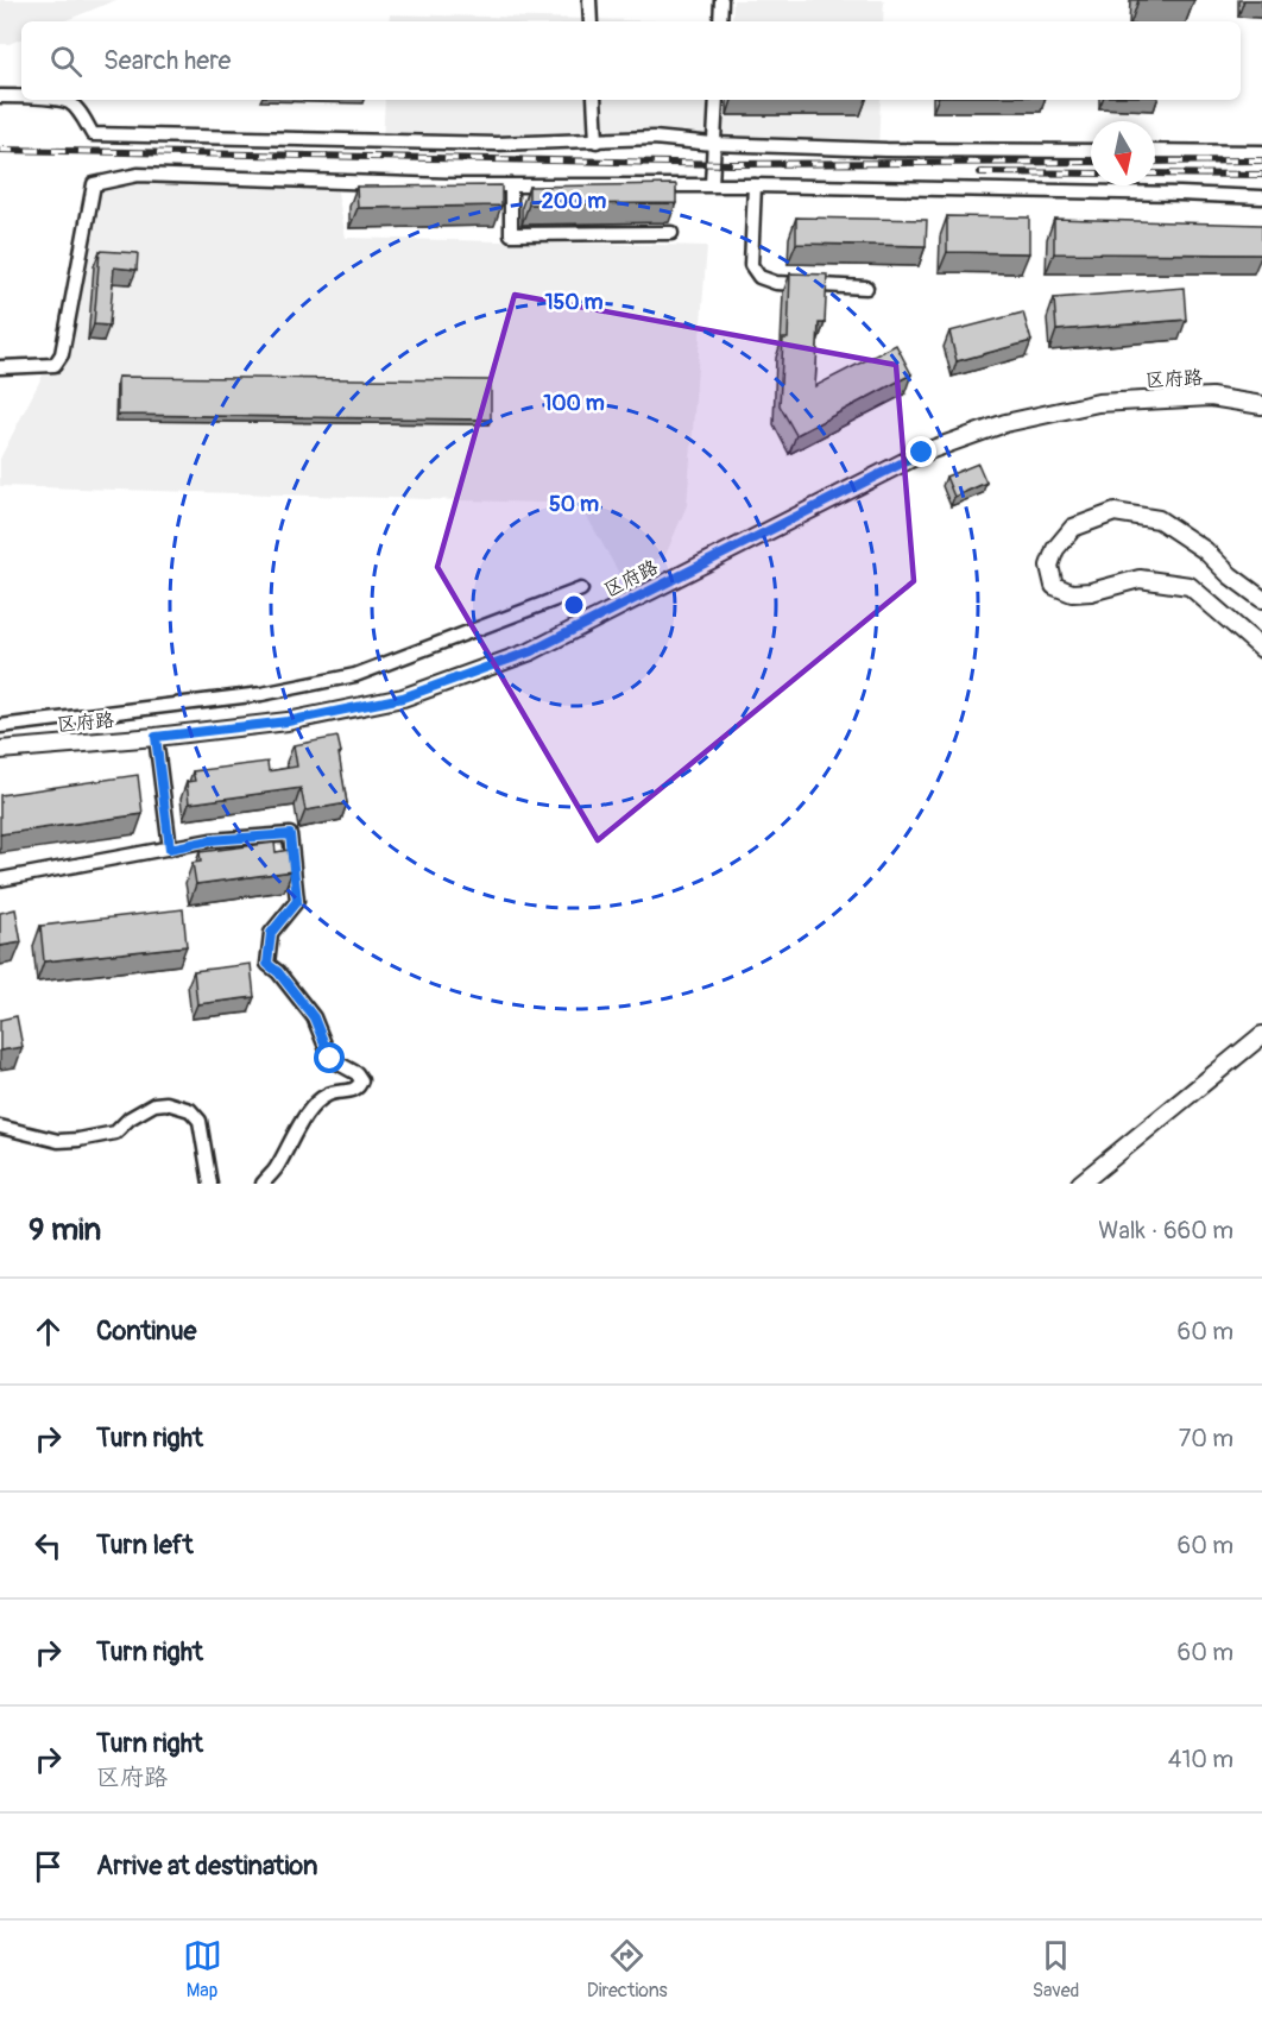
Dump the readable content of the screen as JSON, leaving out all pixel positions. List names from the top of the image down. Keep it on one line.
{"streets":{"main road":["区府路"]},"north":"bottom","page":{"search":"Search here","heading":["9 min","Walk · 660 m"],"list":[["Continue","60 m"],["Turn right","70 m"],["Turn left","60 m"],["Turn right","60 m"],["Turn right","区府路","410 m"],"Arrive at destination"],"nav":["Map","Directions","Saved"]},"rings":["200 m","150 m","100 m","50 m"]}
